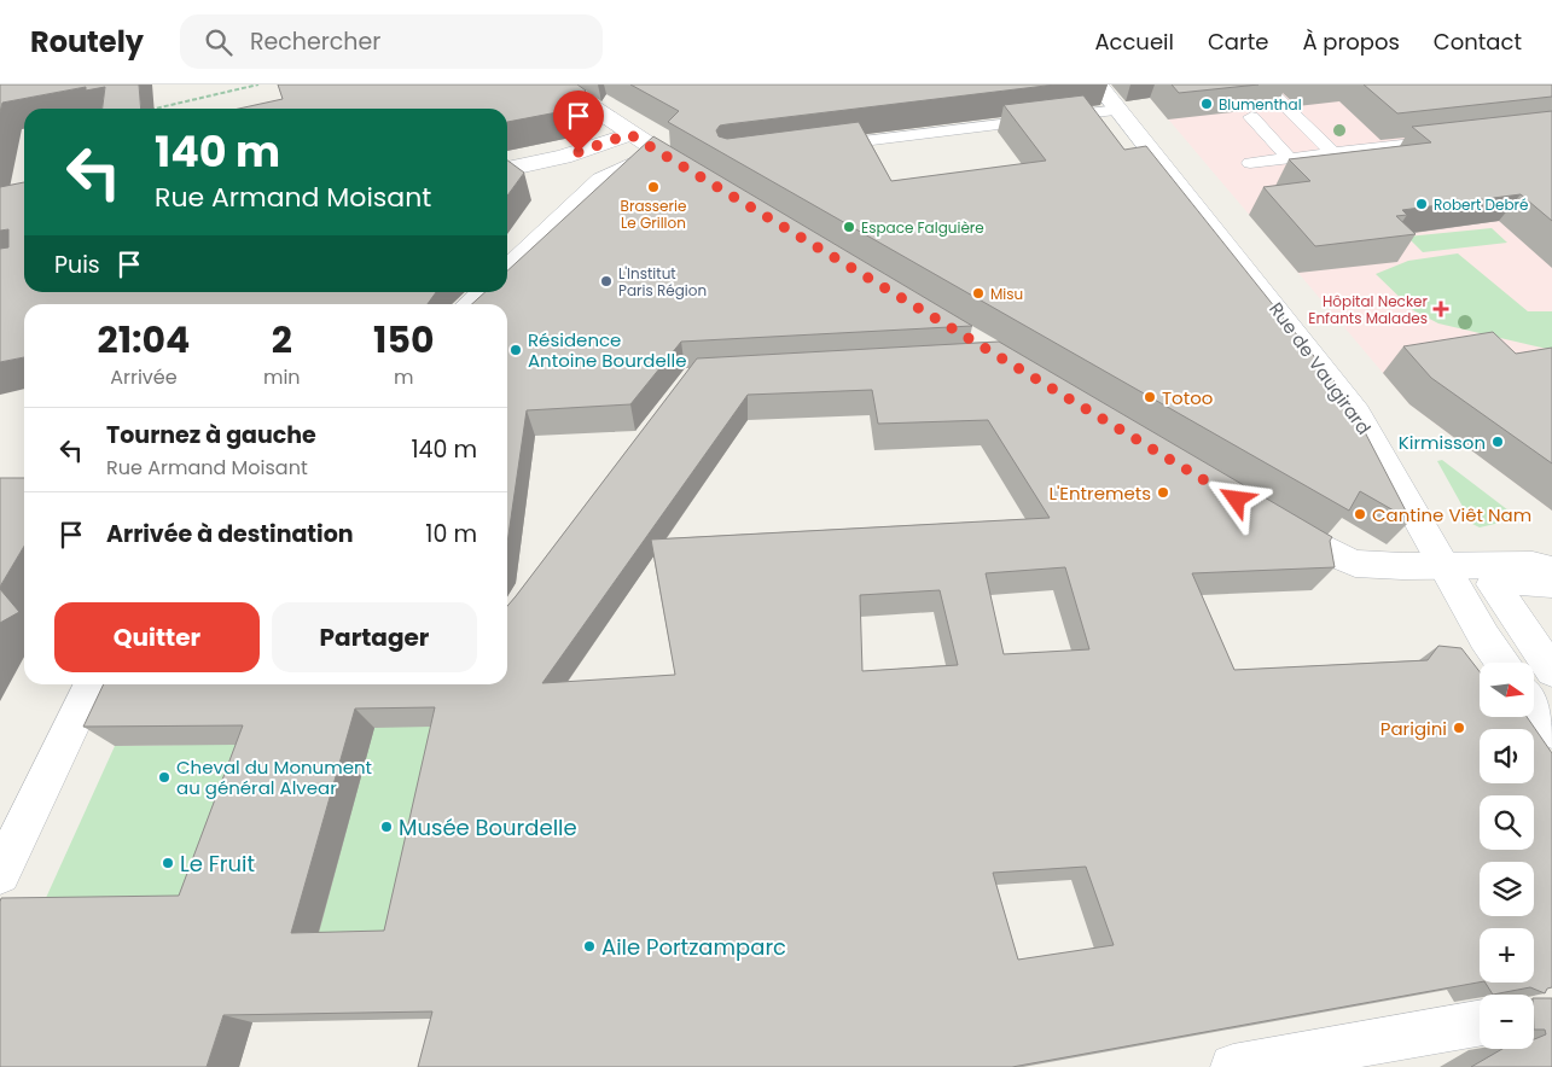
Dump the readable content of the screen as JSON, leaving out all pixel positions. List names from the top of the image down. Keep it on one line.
{"streets":{"street":["Rue de Vaugirard"]},"places":{"other":["Blumenthal","Brasserie Le Grillon","Robert Debré","Espace Falguière","L'Institut Paris Région","Misu","Résidence Antoine Bourdelle","Totoo","Kirmisson","L'Entremets","Cantine Viêt Nam","Parigini","Cheval du Monument au général Alvear","Musée Bourdelle","Le Fruit","Aile Portzamparc"],"health":["Hôpital Necker Enfants Malades"]},"north":"right","page":{"header":"Routely","search":"Rechercher","nav":["Accueil","Carte","À propos","Contact"],"turn":["140 m","Rue Armand Moisant"],"then":"Puis","eta":["21:04","Arrivée","2","min","150","m"],"list":[{"name":"Tournez à gauche","note":"Rue Armand Moisant","value":"140 m"},{"name":"Arrivée à destination","value":"10 m"}],"buttons":["Quitter","Partager"],"map_buttons":["+","−"]}}
